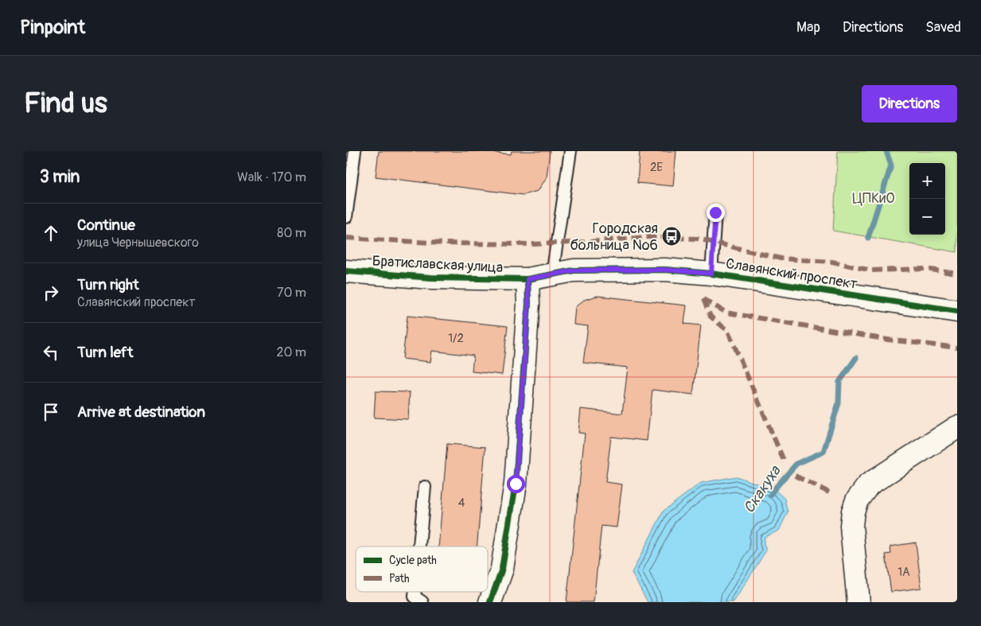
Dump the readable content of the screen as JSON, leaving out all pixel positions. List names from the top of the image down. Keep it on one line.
{"streets":{"street":["Братиславская улица","Славянский проспект"]},"crossings":[["Братиславская улица","Славянский проспект"]],"water":["Скакуха"],"parks":["ЦПКиО"],"places":{"bus stop":["Городская больница №6"]},"house_numbers":["2Е","1/2","4","1А"],"legend":["Cycle path","Path"],"page":{"header":"Pinpoint","nav":["Map","Directions","Saved"],"buttons":"Directions","title":"Find us","heading":["3 min","Walk · 170 m"],"map_buttons":["+","−"],"list":[["Continue","улица Чернышевского","80 m"],["Turn right","Славянский проспект","70 m"],["Turn left","20 m"],"Arrive at destination"]}}
